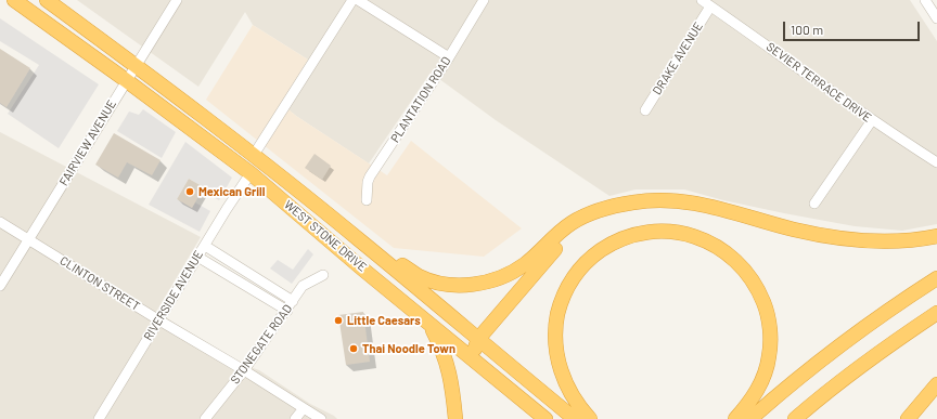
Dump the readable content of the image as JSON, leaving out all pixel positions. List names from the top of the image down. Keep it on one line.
{"streets":{"highway":["WEST STONE DRIVE"],"street":["DRAKE AVENUE","SEVIER TERRACE DRIVE","PLANTATION ROAD","FAIRVIEW AVENUE","CLINTON STREET","RIVERSIDE AVENUE","STONEGATE ROAD"]},"crossings":[["DRAKE AVENUE","SEVIER TERRACE DRIVE"],["FAIRVIEW AVENUE","WEST STONE DRIVE"],["FAIRVIEW AVENUE","CLINTON STREET"],["WEST STONE DRIVE","RIVERSIDE AVENUE"],["CLINTON STREET","RIVERSIDE AVENUE"],["CLINTON STREET","STONEGATE ROAD"]],"places":["Mexican Grill","Little Caesars","Thai Noodle Town"],"scale_bar":"100 m"}
